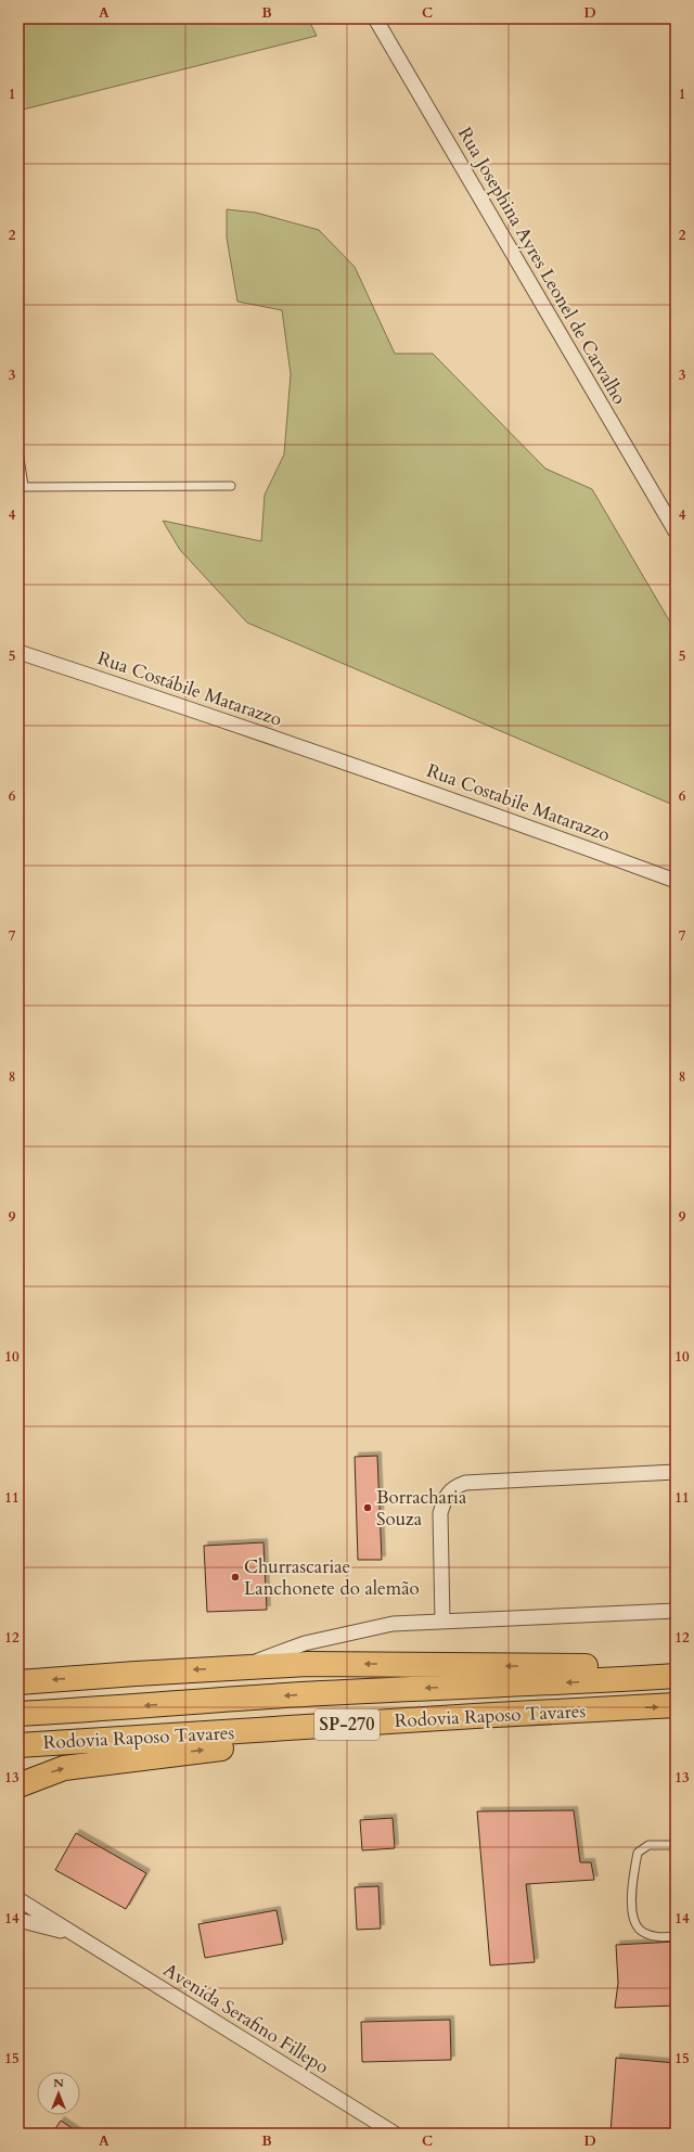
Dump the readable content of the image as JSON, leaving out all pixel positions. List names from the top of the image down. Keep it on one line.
{"streets":{"highway":["Rodovia Raposo Tavares","SP-270"],"street":["Rua Josephina Ayres Leonel de Carvalho","Rua Costábile Matarazzo","Rua Costabile Matarazzo","Avenida Serafino Fillepo"]},"crossings":[["Rua Costábile Matarazzo","Rua Costabile Matarazzo"]],"places":["Borracharia Souza","Churrascariae Lanchonete do alemão"],"north":"top","grid":{"columns":["A","B","C","D"],"rows":["1","2","3","4","5","6","7","8","9","10","11","12","13","14","15"]}}
